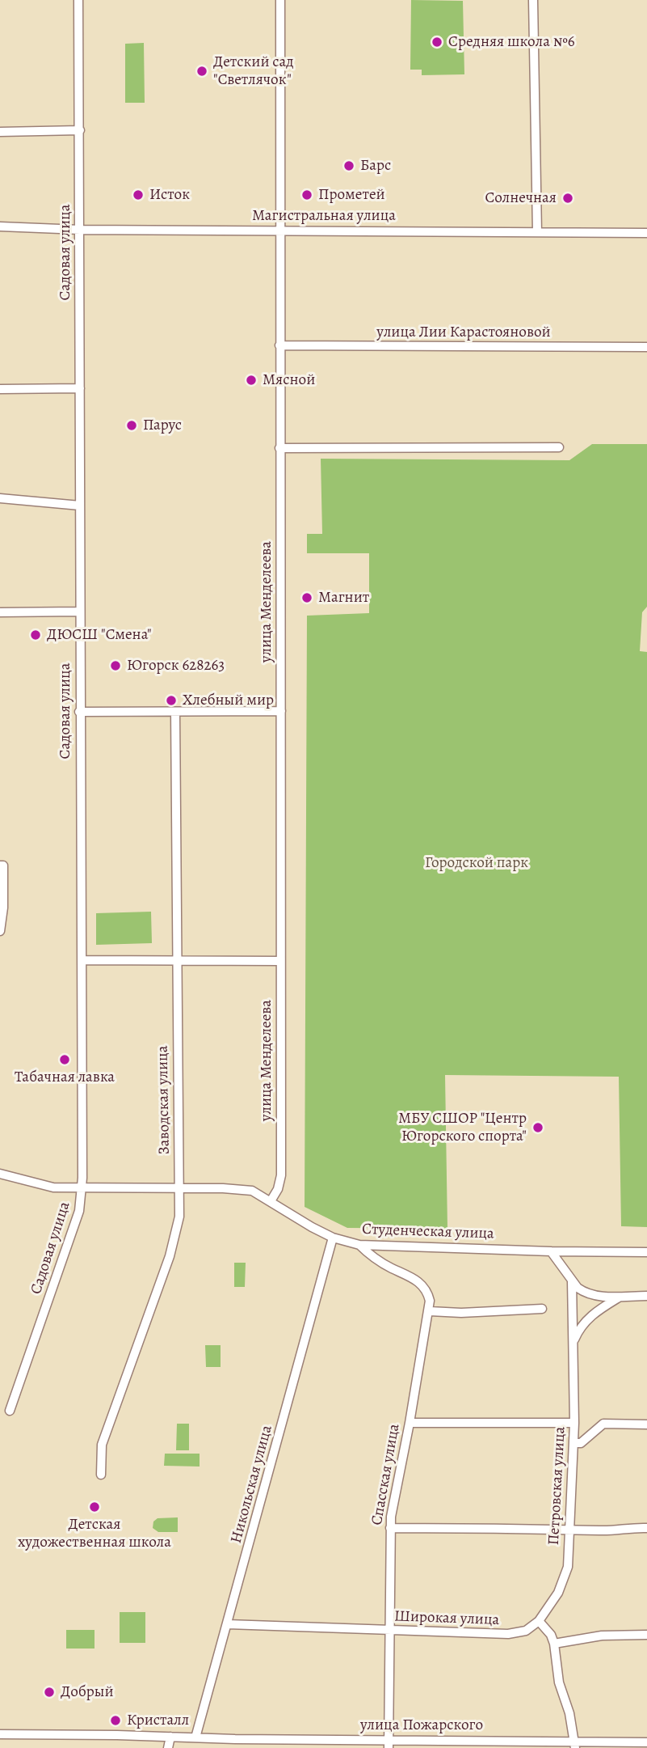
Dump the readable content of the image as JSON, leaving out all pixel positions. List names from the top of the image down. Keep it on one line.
{"streets":{"street":["Магистральная улица","Садовая улица","улица Лии Карастояновой","улица Менделеева","Заводская улица","Студенческая улица","Спасская улица","Никольская улица","Петровская улица","Широкая улица","улица Пожарского"]},"crossings":[["Магистральная улица","Садовая улица"],["Магистральная улица","улица Менделеева"],["Садовая улица","Студенческая улица"],["улица Лии Карастояновой","улица Менделеева"],["улица Менделеева","Студенческая улица"],["Заводская улица","Студенческая улица"],["Студенческая улица","Спасская улица"],["Студенческая улица","Никольская улица"],["Спасская улица","Широкая улица"],["Спасская улица","улица Пожарского"],["Никольская улица","Широкая улица"],["Никольская улица","улица Пожарского"],["Петровская улица","Широкая улица"]],"parks":["Городской парк"],"places":["Средняя школа №6","Детский сад \"Светлячок\"","Барс","Исток","Прометей","Солнечная","Мясной","Парус","Магнит","ДЮСШ \"Смена\"","Югорск 628263","Хлебный мир","Табачная лавка","МБУ СШОР \"Центр Югорского спорта\"","Детская художественная школа","Добрый","Кристалл"]}
